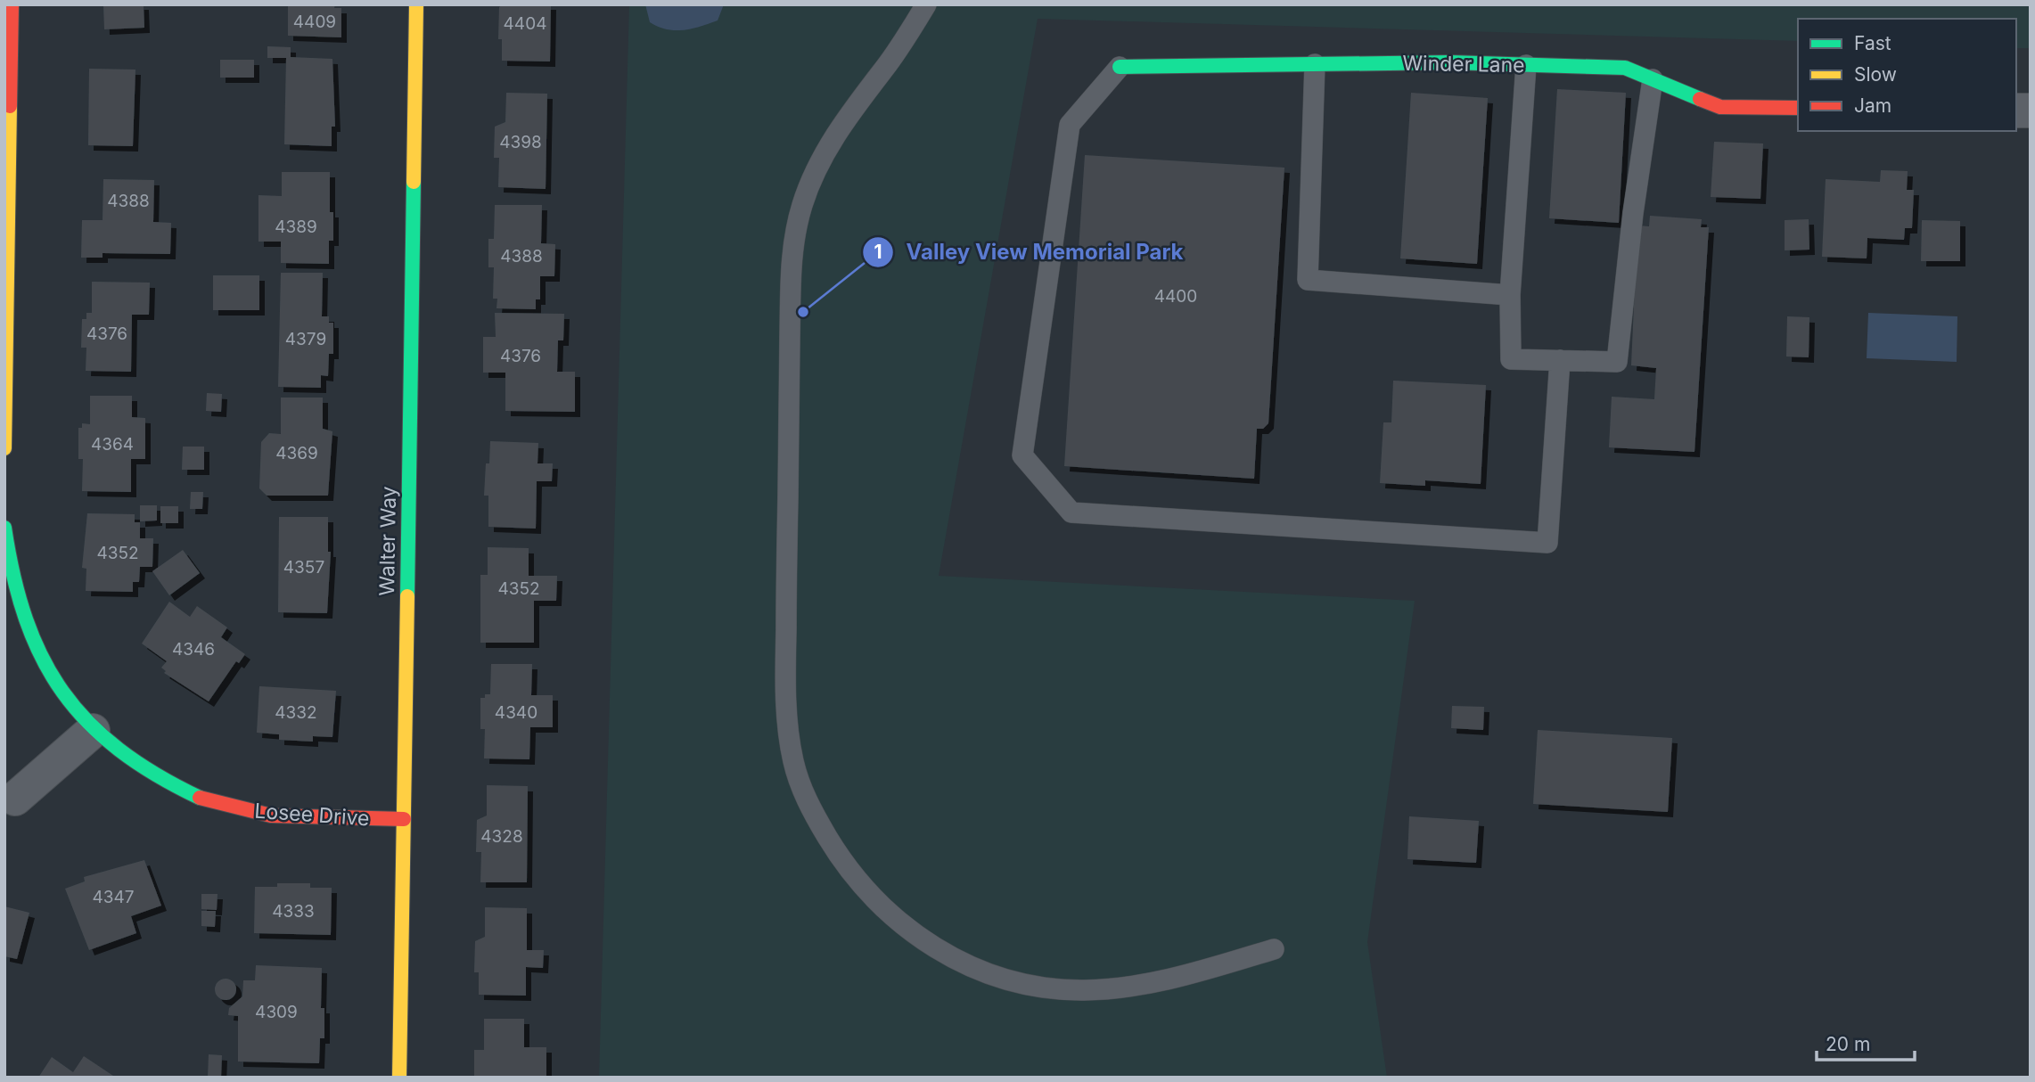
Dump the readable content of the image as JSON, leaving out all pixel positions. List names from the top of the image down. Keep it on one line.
{"streets":{"street":["Winder Lane","Walter Way","Losee Drive"]},"crossings":[["Walter Way","Losee Drive"]],"places":["Valley View Memorial Park"],"house_numbers":["4409","4404","4398","4388","4389","4388","4400","4376","4379","4376","4364","4369","4352","4357","4352","4346","4332","4340","4328","4347","4333","4309"],"legend":["Fast","Slow","Jam"],"scale_bar":"20 m"}
